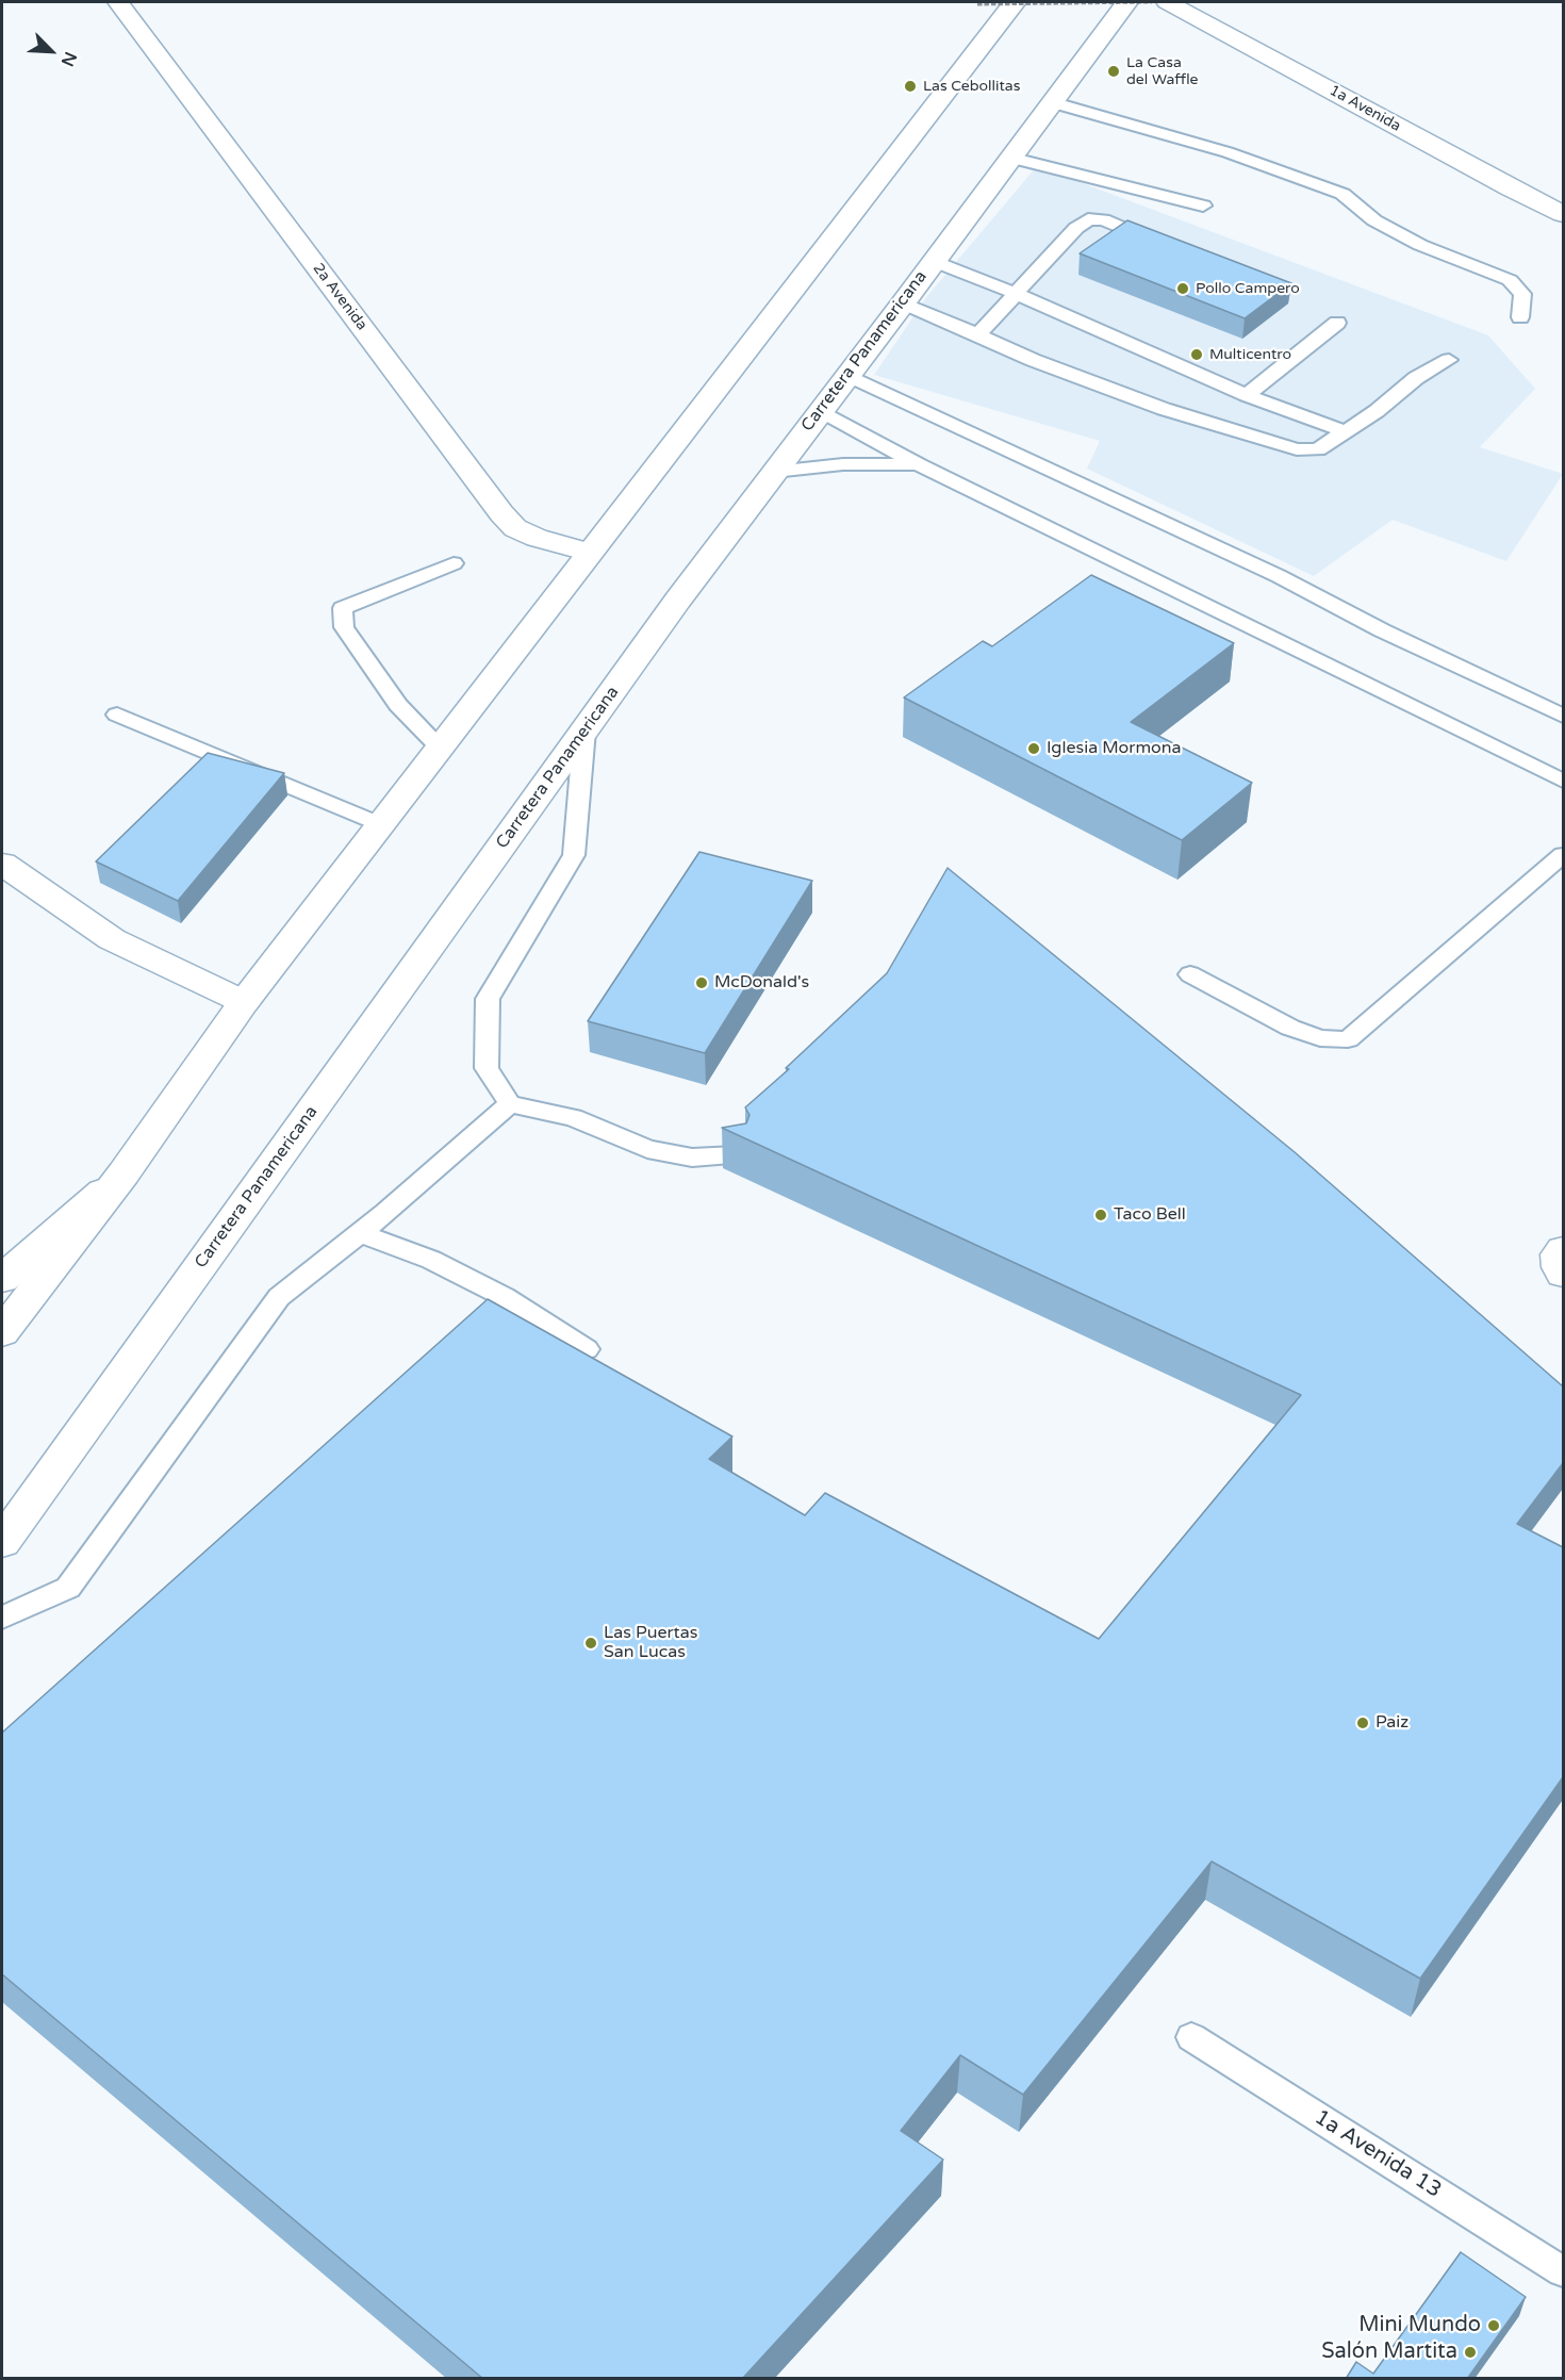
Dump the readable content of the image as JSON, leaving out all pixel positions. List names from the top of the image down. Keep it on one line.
{"streets":{"main road":["1a Avenida","2a Avenida","Carretera Panamericana"],"lane":["1a Avenida 13"]},"places":["La Casa del Waffle","Las Cebollitas","Pollo Campero","Multicentro","Iglesia Mormona","McDonald's","Taco Bell","Las Puertas San Lucas","Paiz","Mini Mundo","Salón Martita"],"north":"bottom right"}
